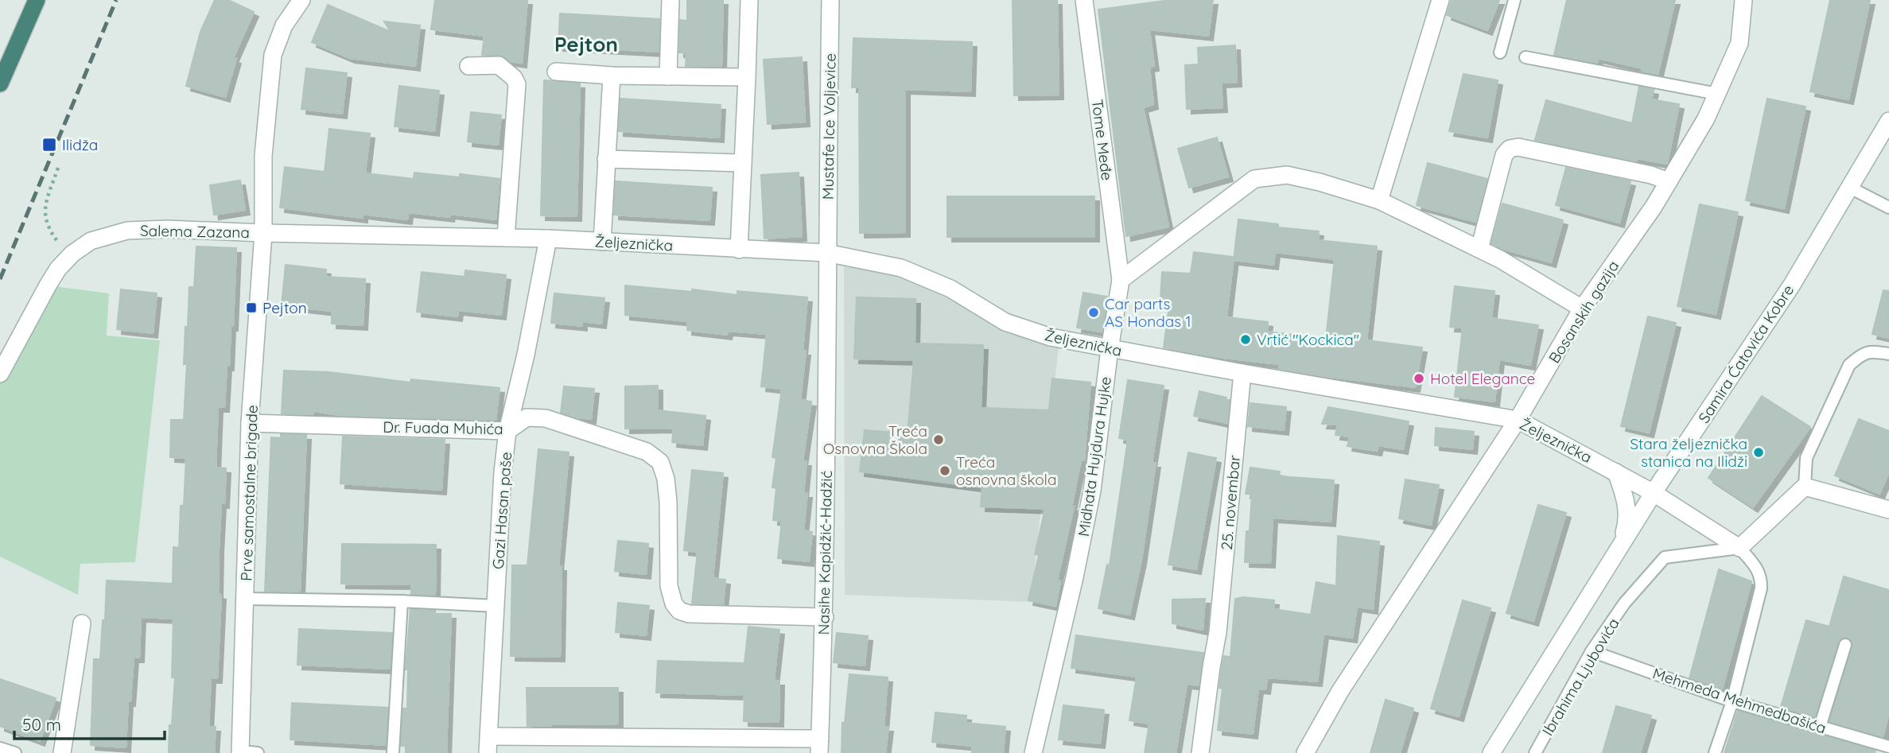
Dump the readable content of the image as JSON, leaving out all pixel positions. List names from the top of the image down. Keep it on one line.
{"streets":{"street":["Mustafe Ice Voljevice","Tome Međe","Salema Zazana","Željeznička","Bosanskih gazija","Samira Ćatovića Kobre","Dr. Fuada Muhića","Midhata Hujdura Hujke","Prve samostalne brigade","25. novembar","Gazi Hasan paše","Nasihe Kapidžić-Hadžić"],"lane":["Ibrahima Ljubovića","Mehmeda Mehmedbašića"]},"crossings":[["Mustafe Ice Voljevice","Željeznička"],["Mustafe Ice Voljevice","Nasihe Kapidžić-Hadžić"],["Tome Međe","Midhata Hujdura Hujke"],["Salema Zazana","Željeznička"],["Salema Zazana","Prve samostalne brigade"],["Željeznička","Bosanskih gazija"],["Željeznička","Samira Ćatovića Kobre"],["Željeznička","Midhata Hujdura Hujke"],["Željeznička","Prve samostalne brigade"],["Željeznička","25. novembar"],["Željeznička","Gazi Hasan paše"],["Željeznička","Nasihe Kapidžić-Hadžić"],["Željeznička","Ibrahima Ljubovića"],["Dr. Fuada Muhića","Prve samostalne brigade"],["Dr. Fuada Muhića","Gazi Hasan paše"],["Dr. Fuada Muhića","Nasihe Kapidžić-Hadžić"],["Ibrahima Ljubovića","Mehmeda Mehmedbašića"]],"districts":["Pejton"],"places":{"transit":["Ilidža","Pejton"],"other":["Car parts AS Hondas 1","Vrtić \"Kockica\"","Hotel Elegance","Treća Osnovna Škola","Stara željeznička stanica na Ilidži","Treća osnovna škola"]},"scale_bar":"50 m"}
